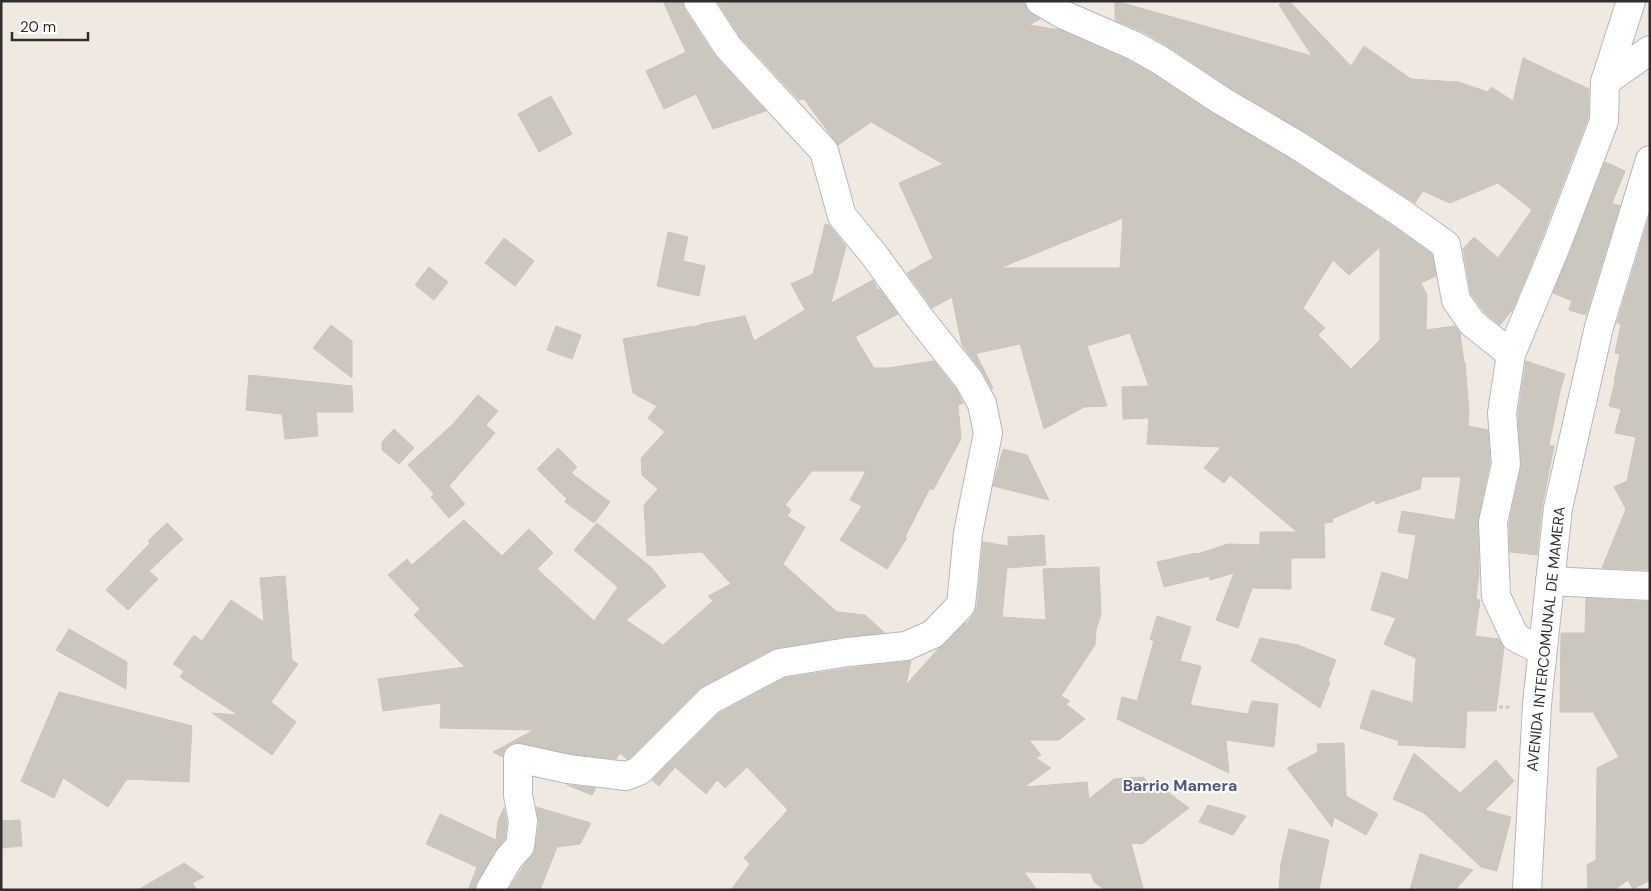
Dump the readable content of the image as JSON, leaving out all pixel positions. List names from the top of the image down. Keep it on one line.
{"streets":{"street":["AVENIDA INTERCOMUNAL DE MAMERA"]},"districts":["Barrio Mamera"],"scale_bar":"20 m"}
